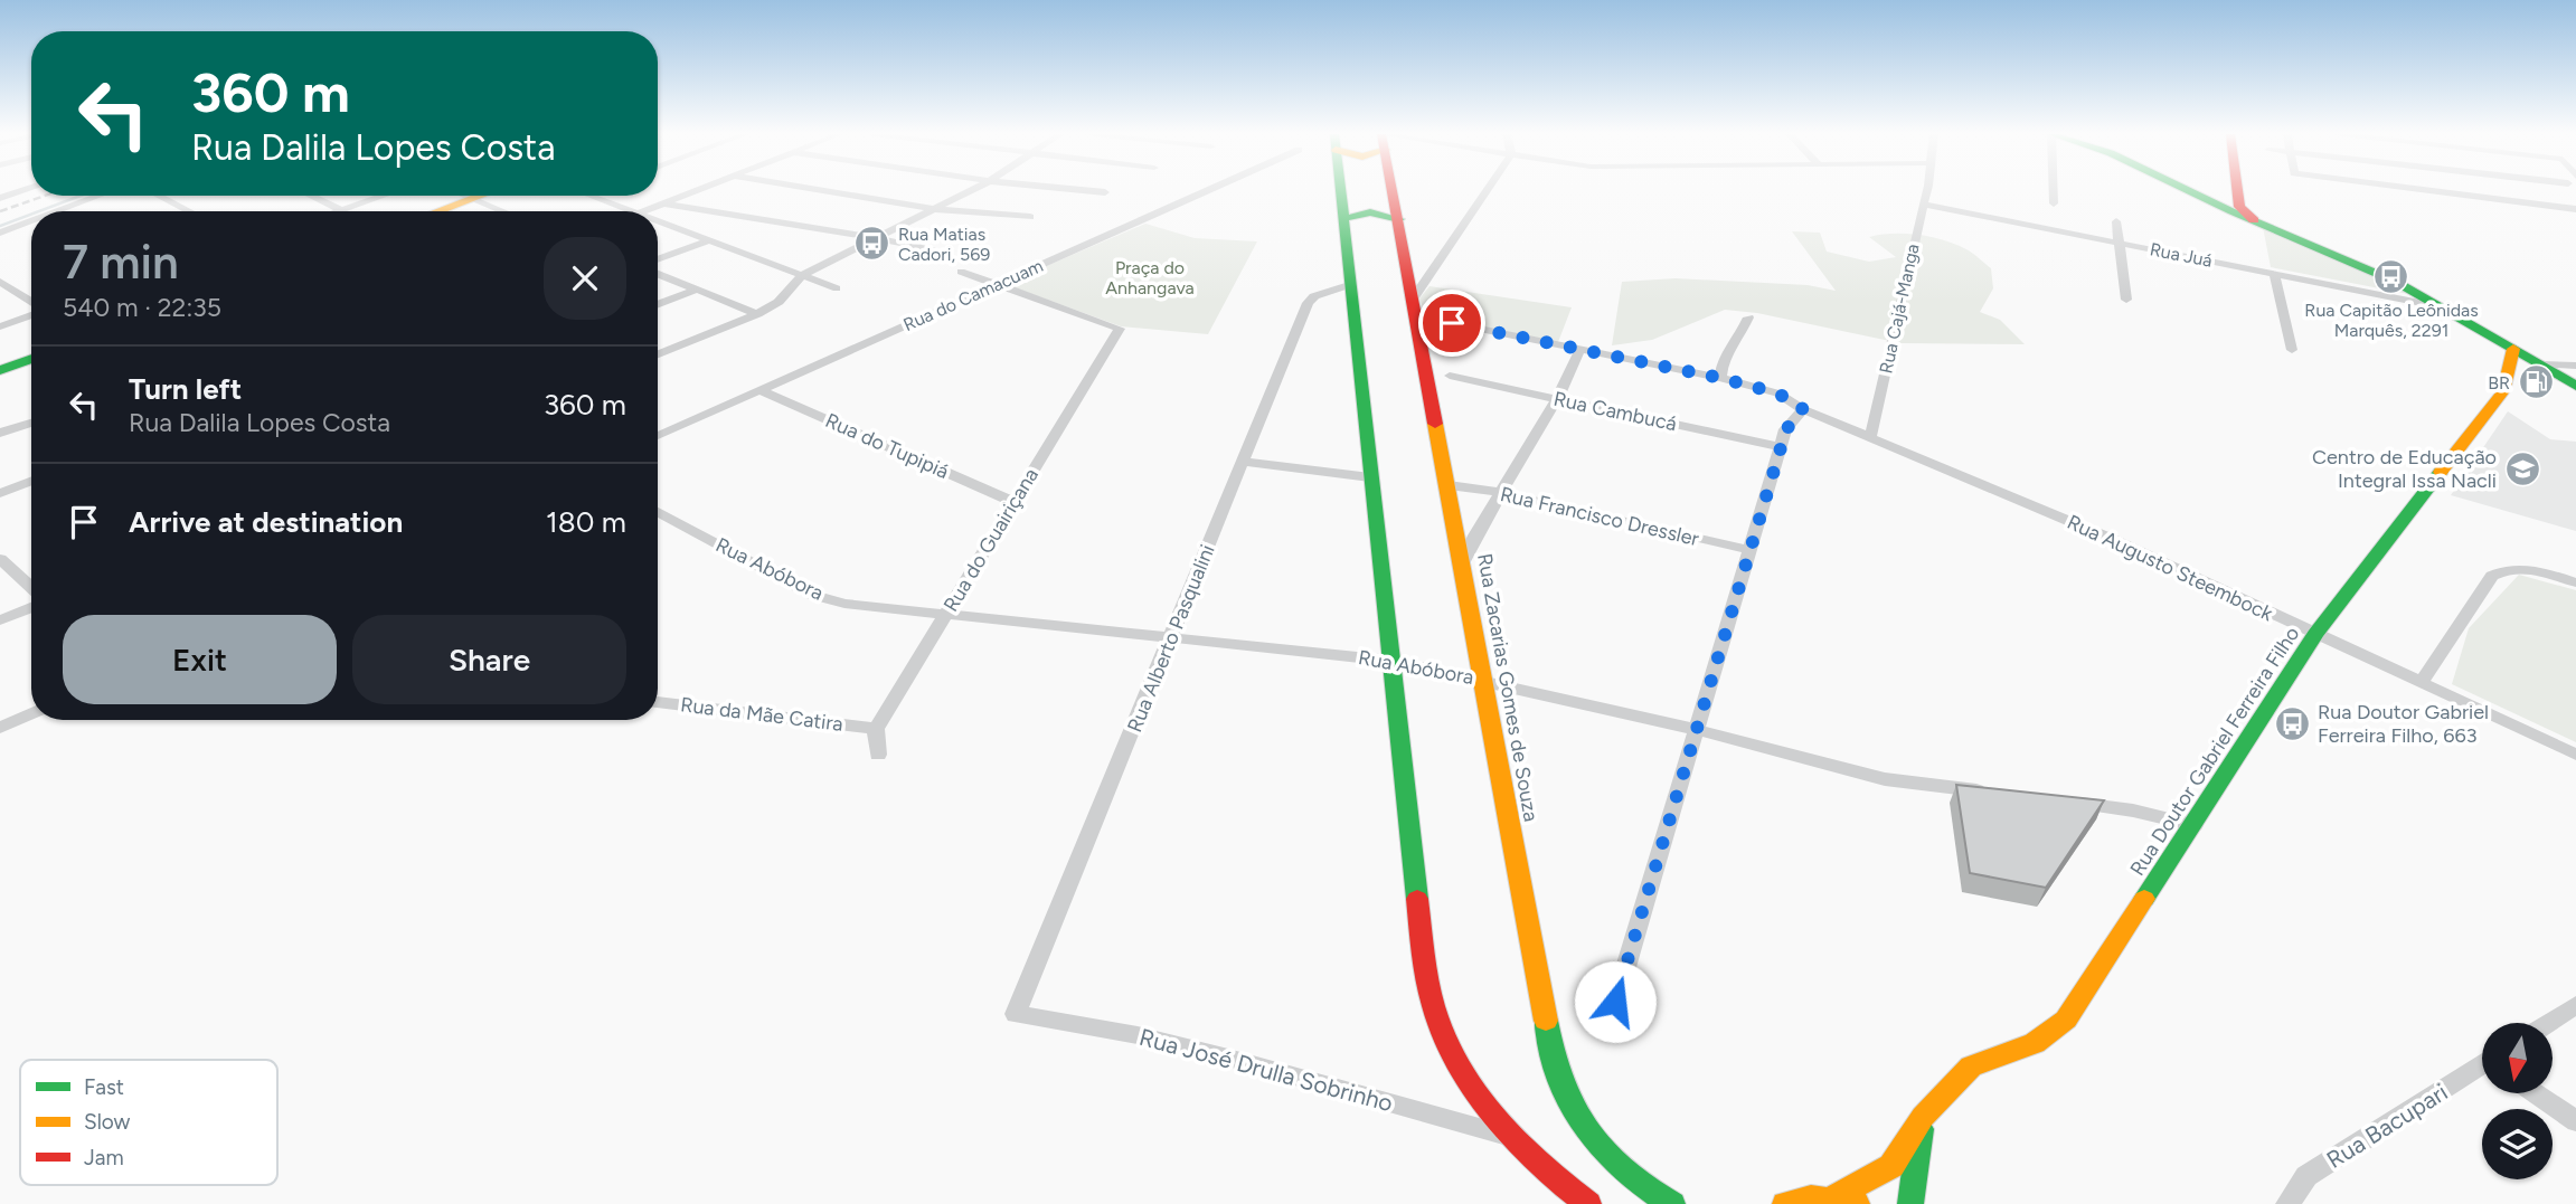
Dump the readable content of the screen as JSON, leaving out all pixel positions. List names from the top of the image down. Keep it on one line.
{"streets":{"main road":["Rua Zacarias Gomes de Souza","Rua Doutor Gabriel Ferreira Filho"],"street":["Rua Juá","Rua do Camacuam","Rua Cajá-Manga","Rua Cambucá","Rua do Tupipiá","Rua Francisco Dressler","Rua do Guairiçana","Rua Augusto Steembock","Rua Abóbora","Rua Alberto Pasqualini","Rua da Mãe Catira","Rua José Drulla Sobrinho","Rua Bacupari"]},"crossings":[["Rua Juá","Rua Cajá-Manga"],["Rua do Camacuam","Rua do Tupipiá"],["Rua do Camacuam","Rua do Guairiçana"],["Rua Cajá-Manga","Rua Augusto Steembock"],["Rua do Tupipiá","Rua do Guairiçana"],["Rua Francisco Dressler","Rua Zacarias Gomes de Souza"],["Rua do Guairiçana","Rua Abóbora"],["Rua do Guairiçana","Rua da Mãe Catira"],["Rua Augusto Steembock","Rua Doutor Gabriel Ferreira Filho"],["Rua Abóbora","Rua Alberto Pasqualini"],["Rua Abóbora","Rua Zacarias Gomes de Souza"],["Rua Alberto Pasqualini","Rua José Drulla Sobrinho"]],"parks":["Praça do Anhangava"],"places":{"bus stop":["Rua Matias Cadori, 569","Rua Capitão Leônidas Marquês, 2291","Rua Doutor Gabriel Ferreira Filho, 663"],"fuel station":["BR"],"school or university":["Centro de Educação Integral Issa Nacli"]},"legend":["Fast","Slow","Jam"],"north":"bottom","page":{"turn":["360 m","Rua Dalila Lopes Costa"],"heading":["7 min","540 m · 22:35"],"list":[{"name":"Turn left","note":"Rua Dalila Lopes Costa","value":"360 m"},{"name":"Arrive at destination","value":"180 m"}],"buttons":["Exit","Share"]}}
